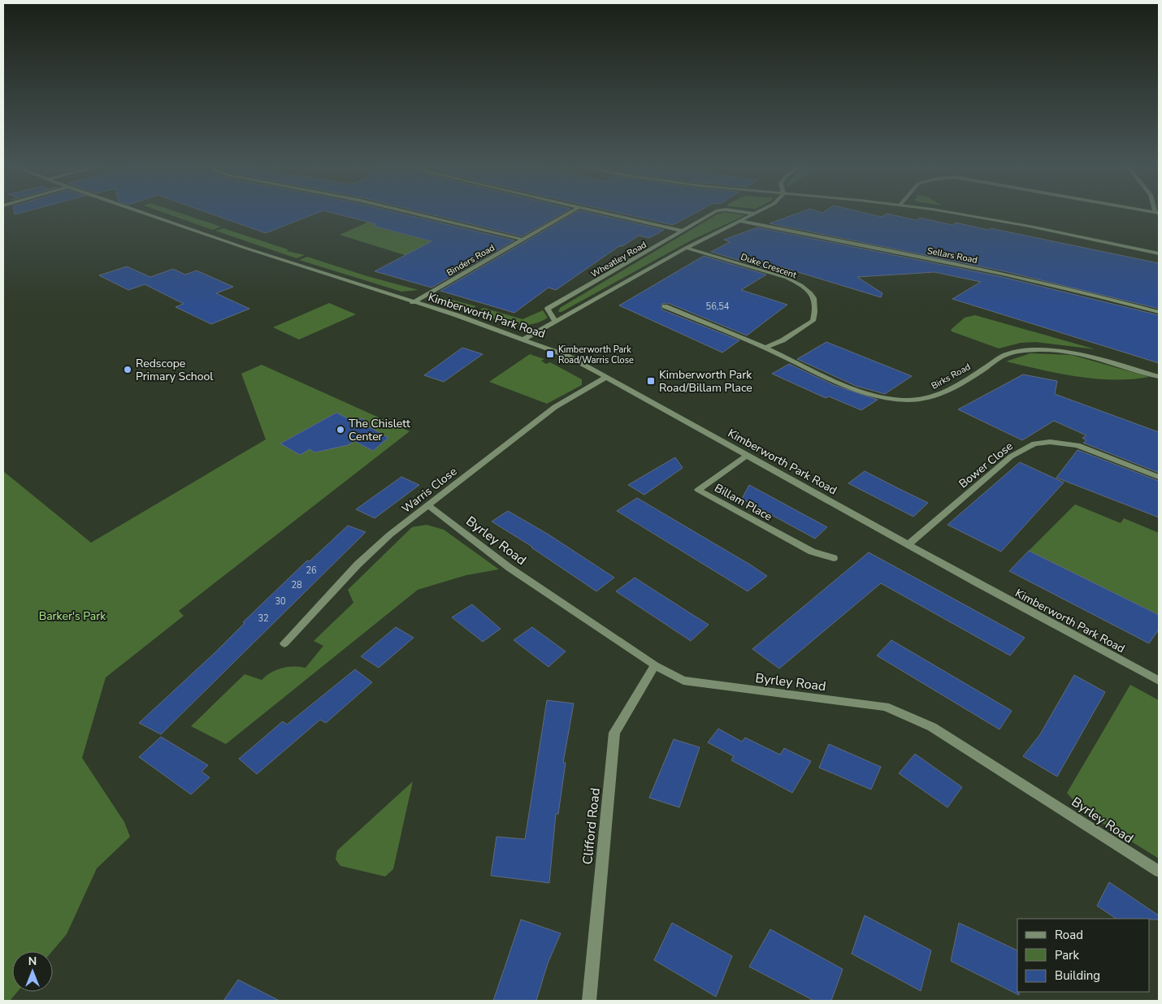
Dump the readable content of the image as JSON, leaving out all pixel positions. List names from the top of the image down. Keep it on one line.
{"streets":{"street":["Sellars Road","Wheatley Road","Binders Road","Duke Crescent","Kimberworth Park Road","Birks Road","Bower Close","Warris Close","Billam Place","Byrley Road","Clifford Road"]},"crossings":[["Sellars Road","Wheatley Road"],["Wheatley Road","Duke Crescent"],["Wheatley Road","Kimberworth Park Road"],["Binders Road","Kimberworth Park Road"],["Duke Crescent","Birks Road"],["Kimberworth Park Road","Bower Close"],["Kimberworth Park Road","Warris Close"],["Kimberworth Park Road","Billam Place"],["Warris Close","Byrley Road"],["Byrley Road","Clifford Road"]],"parks":["Barker's Park"],"places":{"transit":["Kimberworth Park Road/Warris Close","Kimberworth Park Road/Billam Place"],"other":["Redscope Primary School","The Chislett Center"]},"house_numbers":["56,54","26","28","30","32"],"legend":["Road","Park","Building"],"north":"top"}
